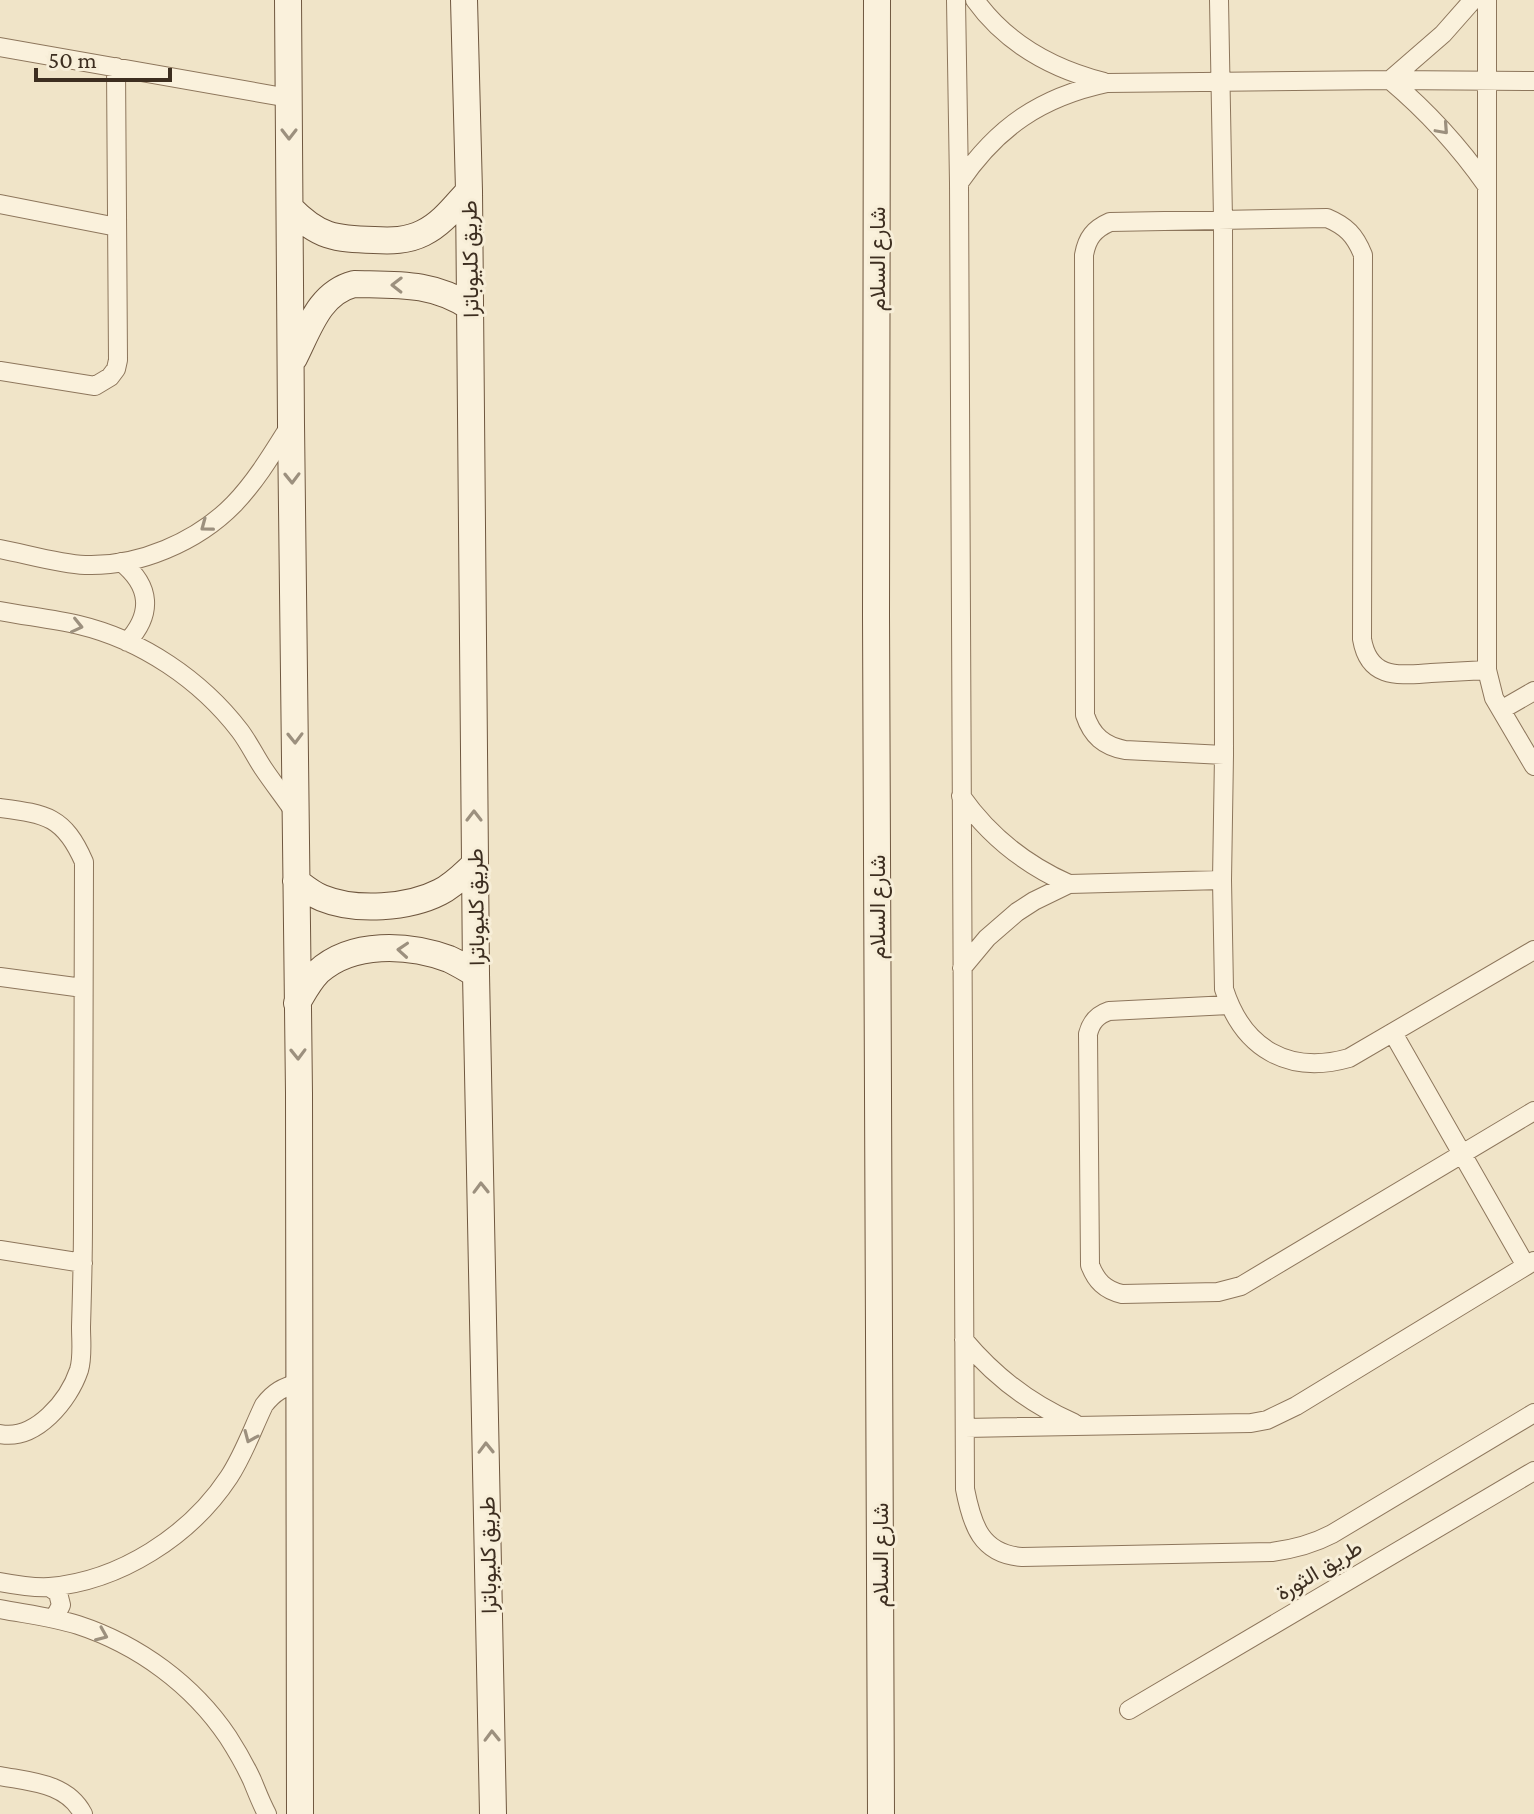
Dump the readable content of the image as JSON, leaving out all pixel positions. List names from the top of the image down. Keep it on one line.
{"streets":{"main road":["طريق كليوباترا","شارع السلام"],"street":["طريق الثورة"]},"scale_bar":"50 m"}
